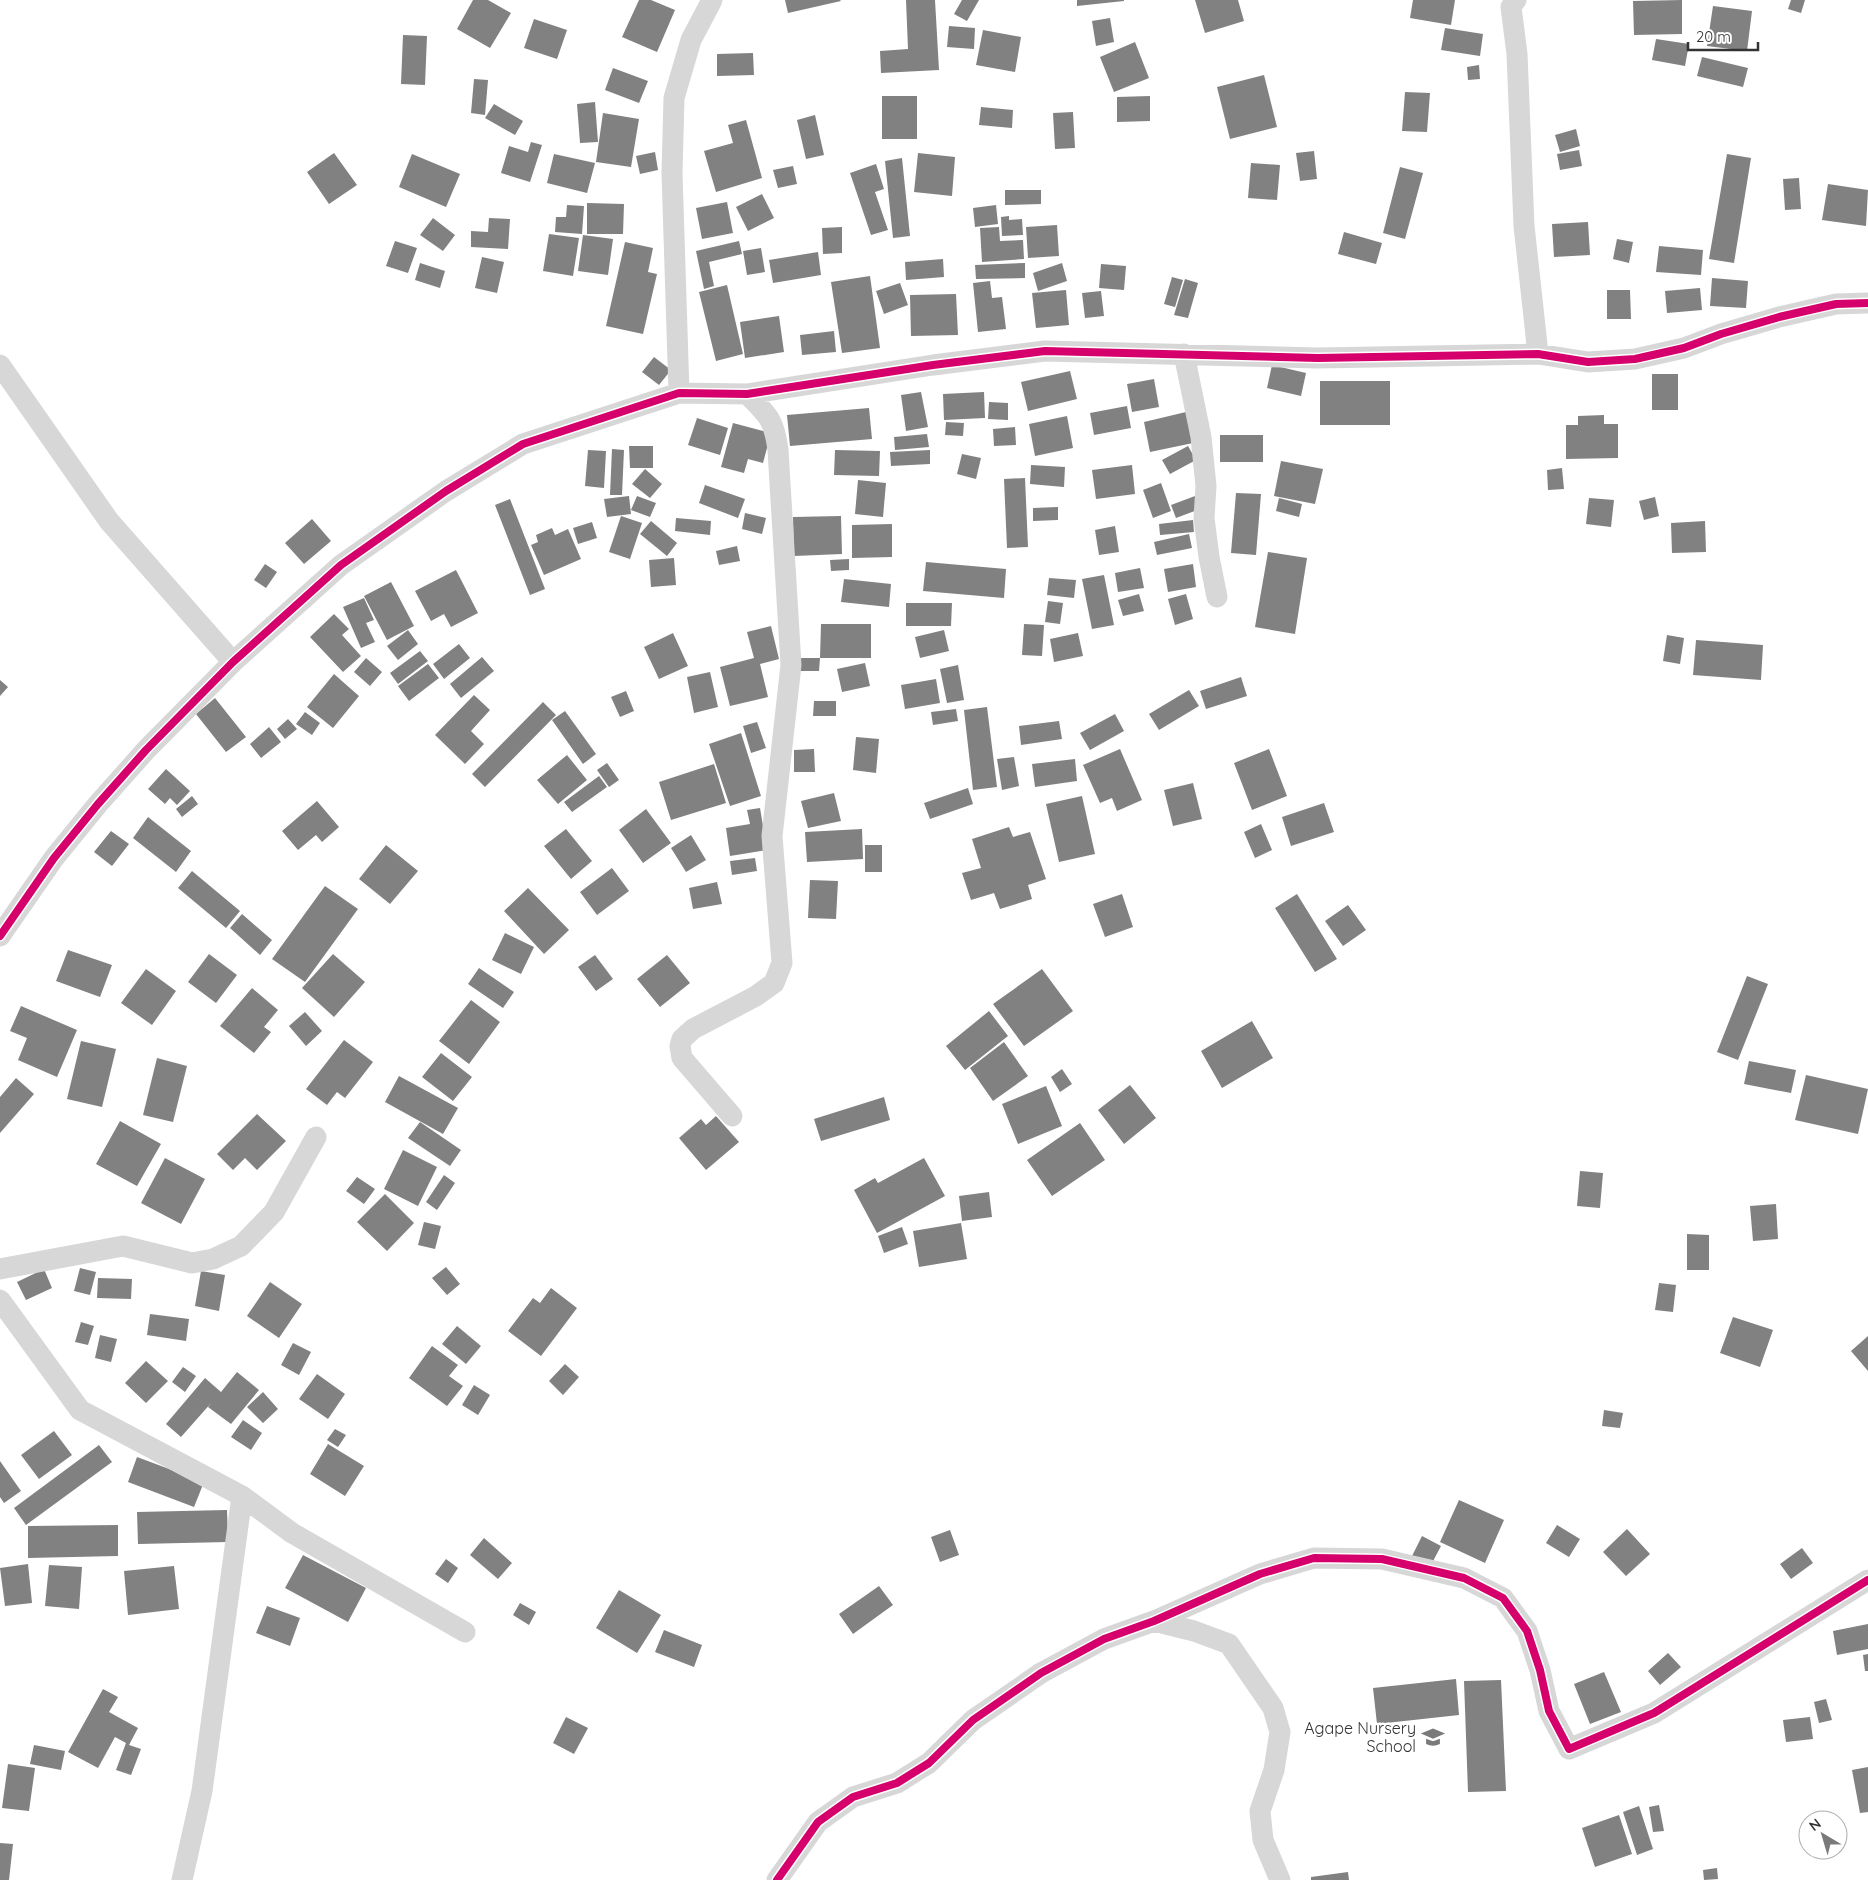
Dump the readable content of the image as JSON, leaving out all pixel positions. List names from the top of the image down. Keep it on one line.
{"places":{"school or university":["Agape Nursery School"]},"scale_bar":"20 m","north":"top left"}
